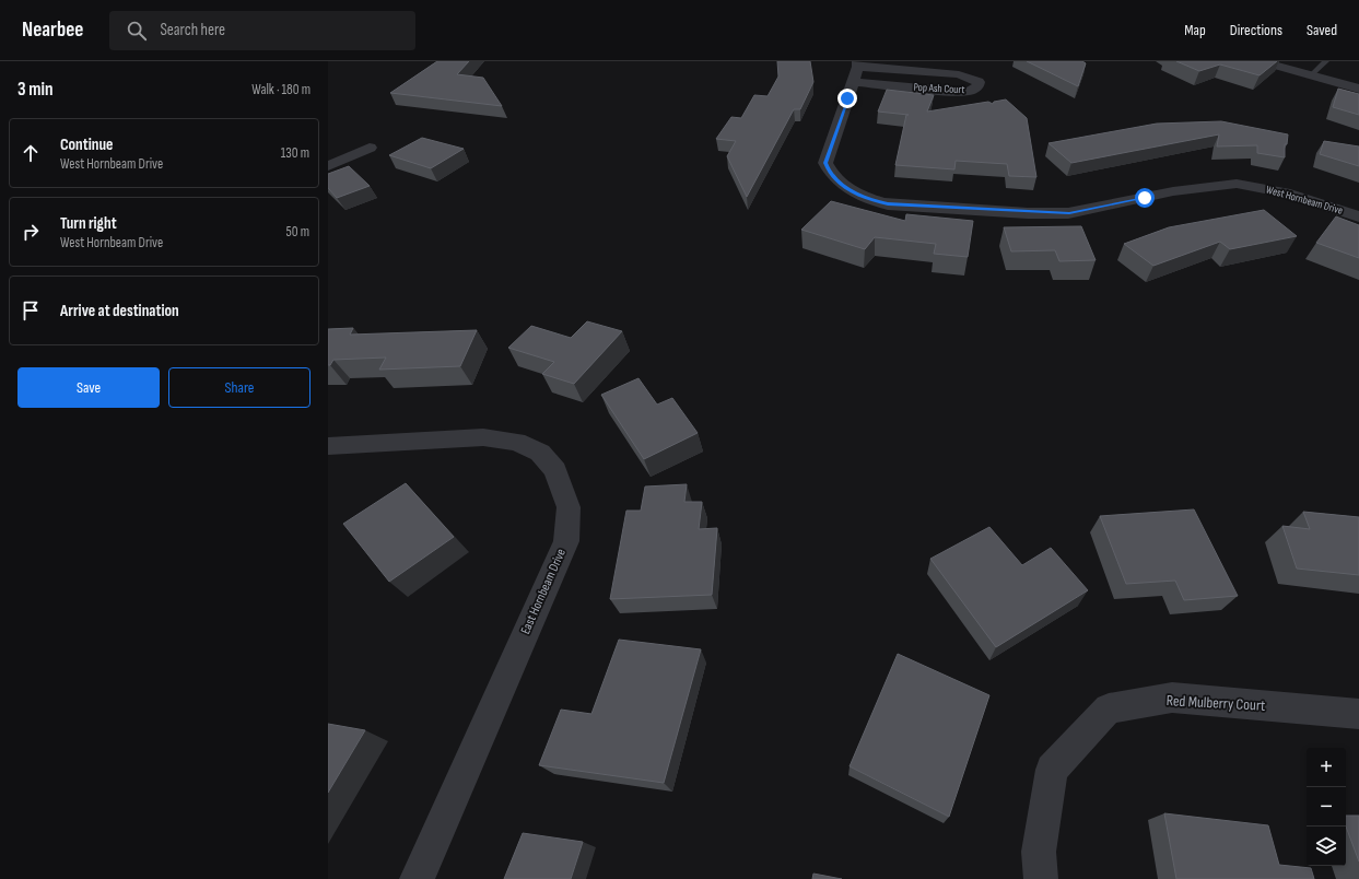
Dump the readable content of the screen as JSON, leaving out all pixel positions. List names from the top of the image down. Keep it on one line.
{"streets":{"street":["Pop Ash Court","West Hornbeam Drive","East Hornbeam Drive","Red Mulberry Court"]},"crossings":[["Pop Ash Court","West Hornbeam Drive"]],"page":{"header":"Nearbee","search":"Search here","nav":["Map","Directions","Saved"],"heading":["3 min","Walk · 180 m"],"list":[["Continue","West Hornbeam Drive","130 m"],["Turn right","West Hornbeam Drive","50 m"],"Arrive at destination"],"buttons":["Save","Share"],"map_buttons":["+","−"]}}
